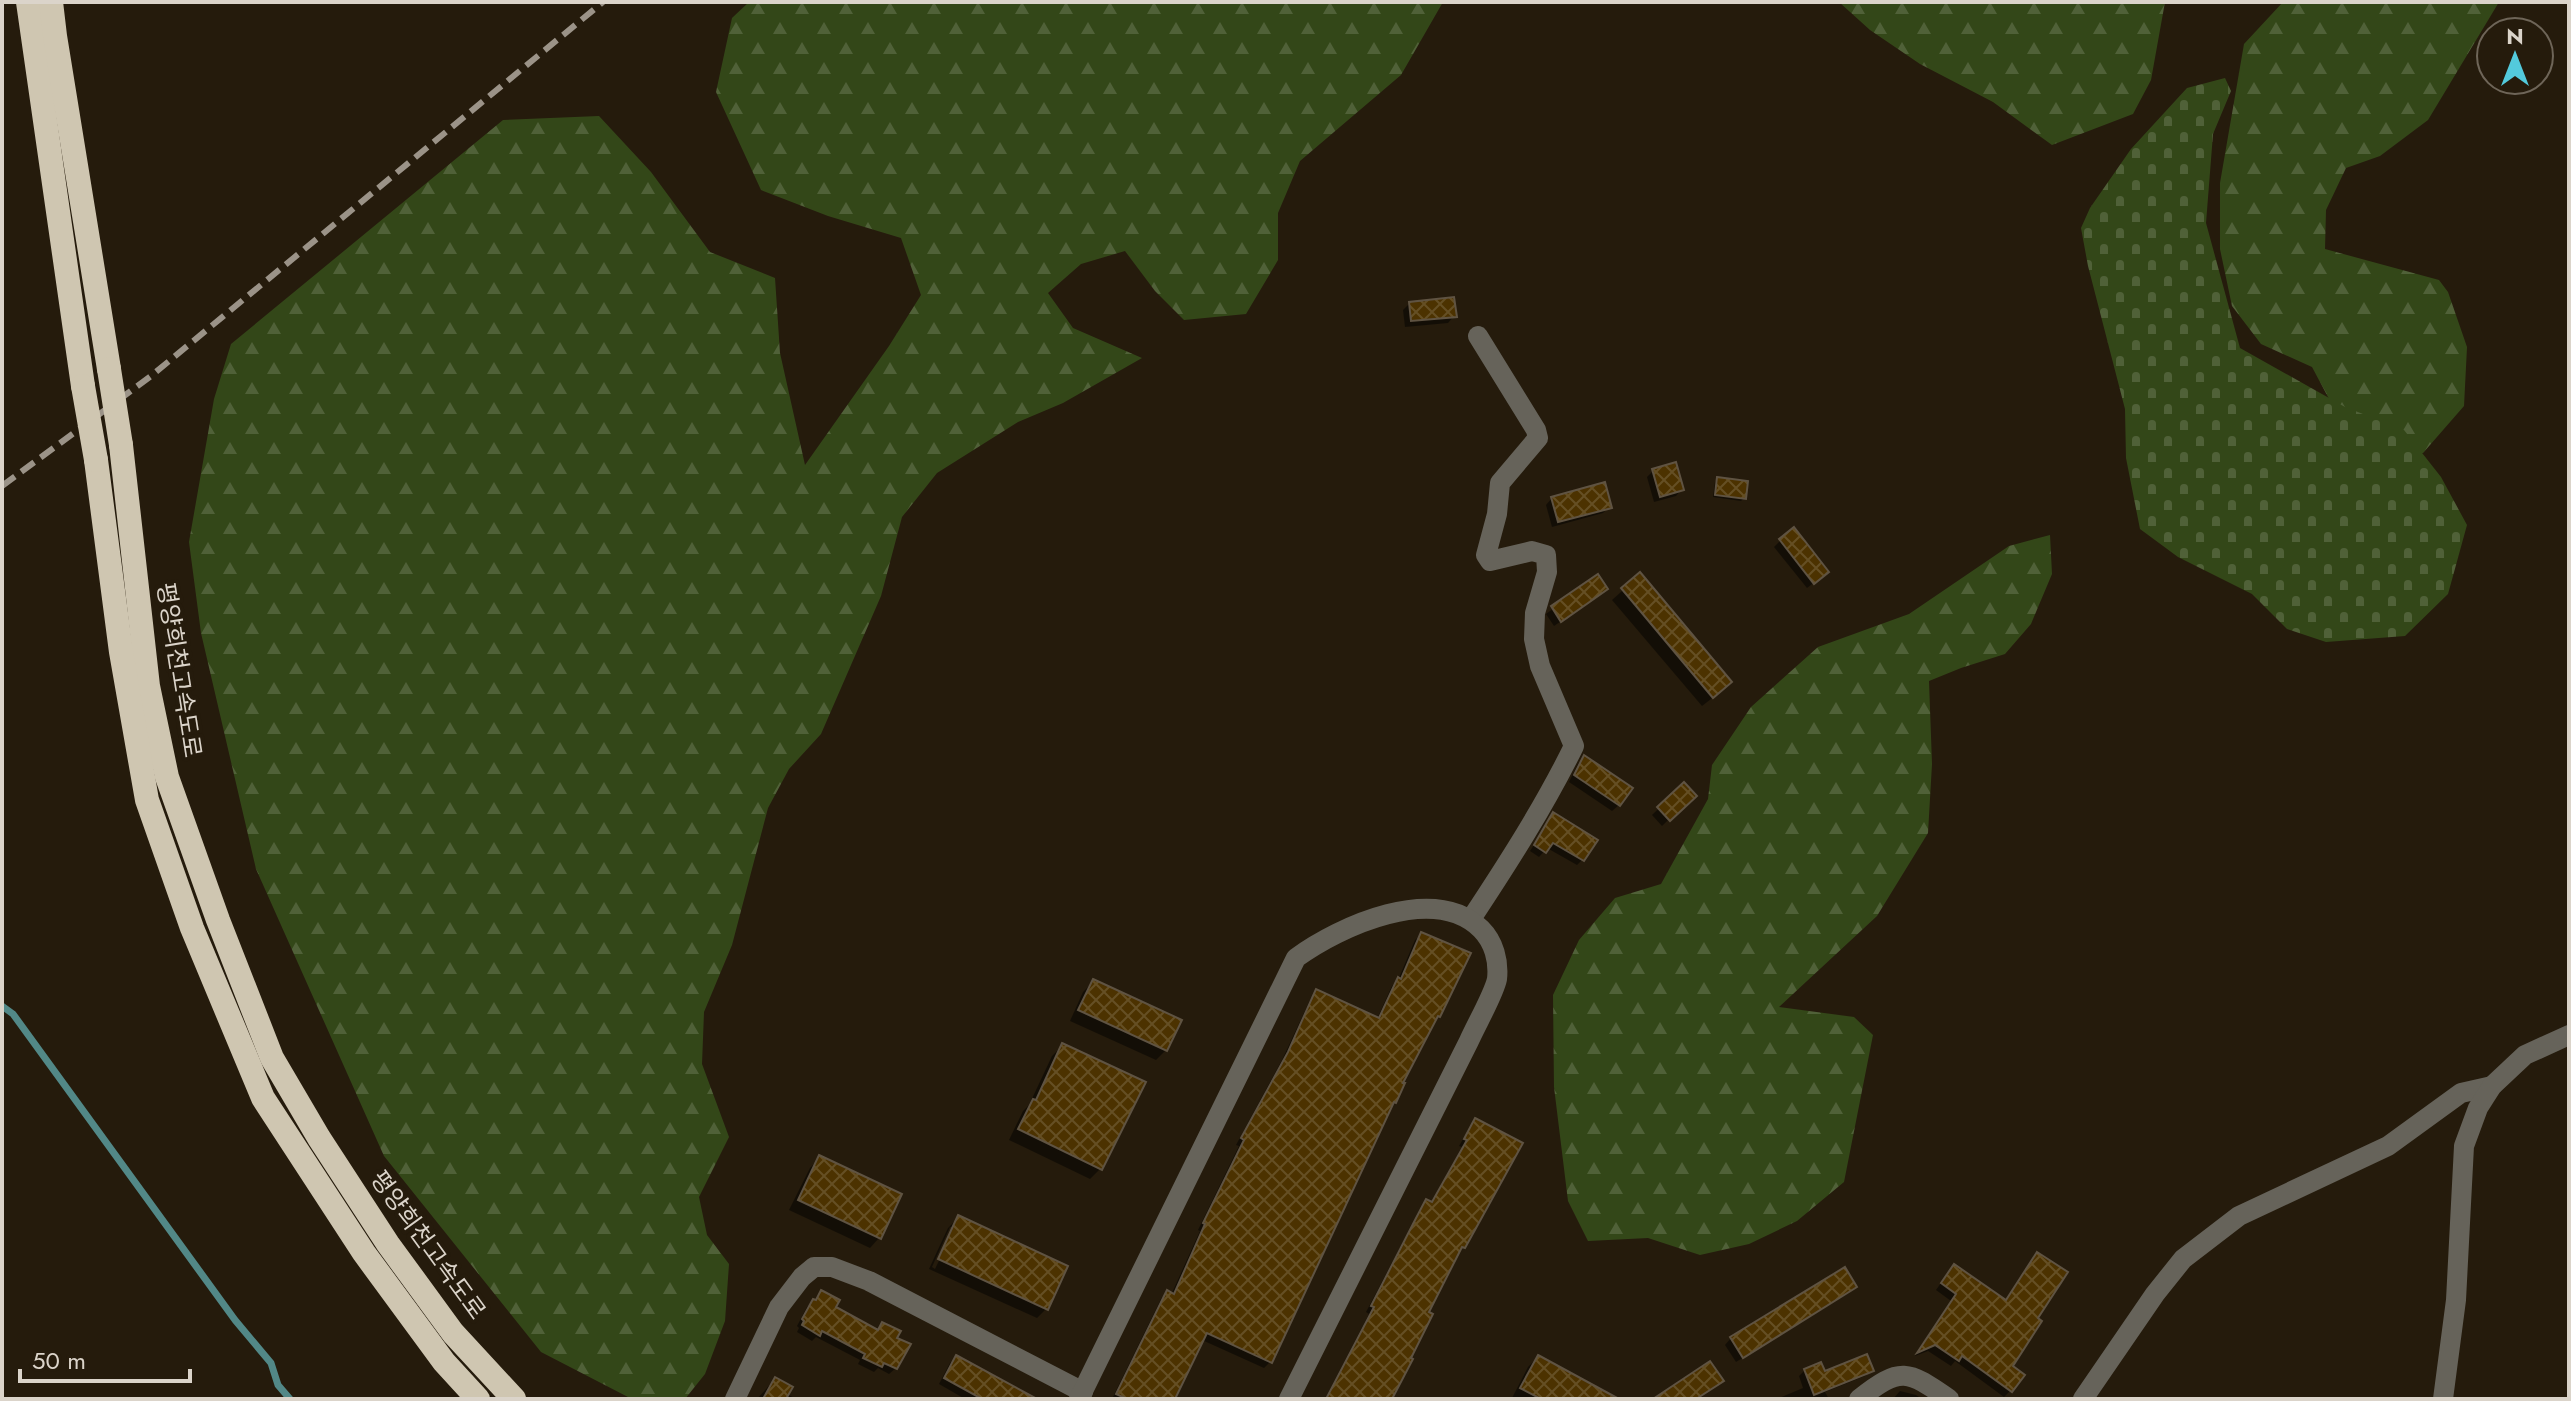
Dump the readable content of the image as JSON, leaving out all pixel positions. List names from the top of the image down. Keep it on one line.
{"streets":{"highway":["평양희천고속도로"]},"scale_bar":"50 m","north":"top"}
